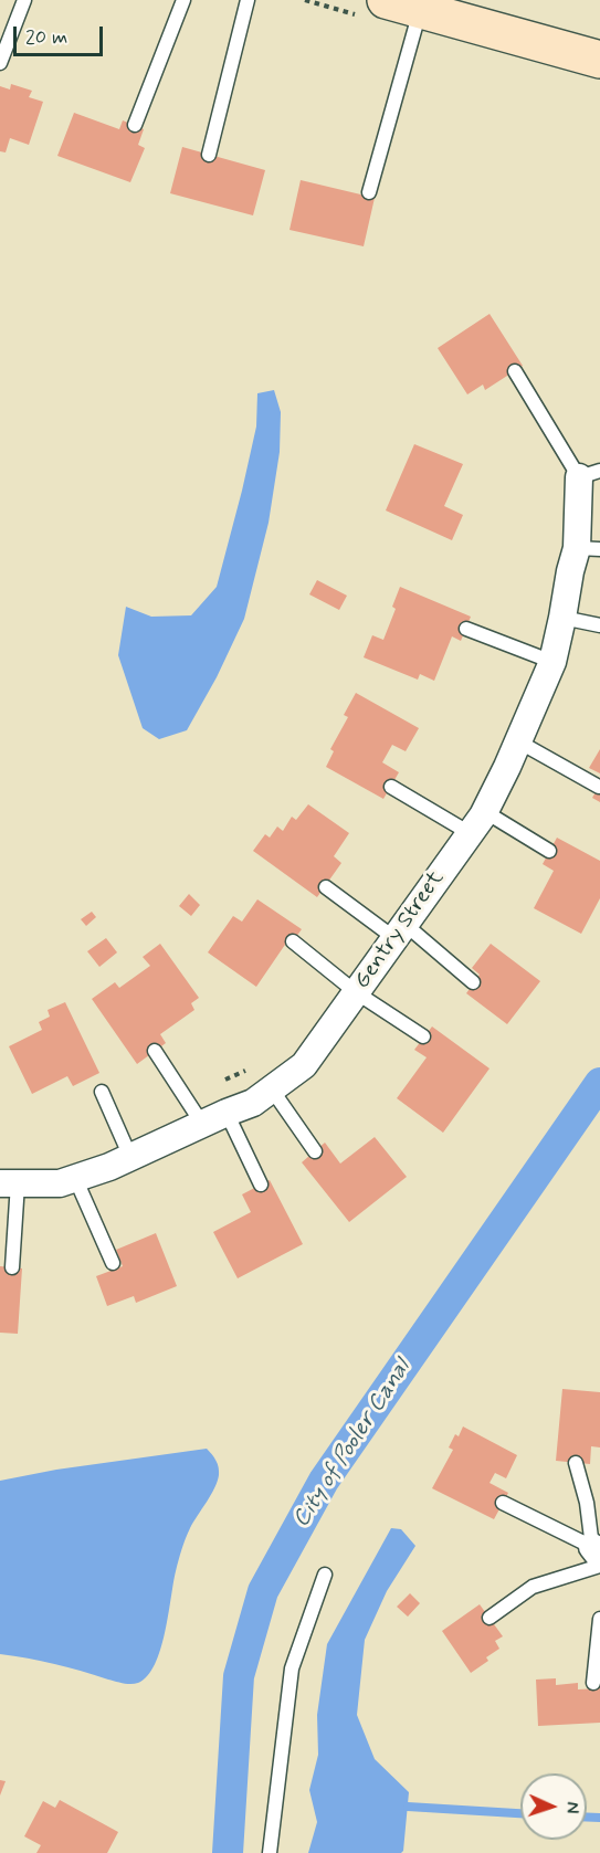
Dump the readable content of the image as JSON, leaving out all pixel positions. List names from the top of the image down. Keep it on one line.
{"streets":{"street":["Gentry Street"]},"water":["City of Pooler Canal"],"scale_bar":"20 m","north":"right"}
